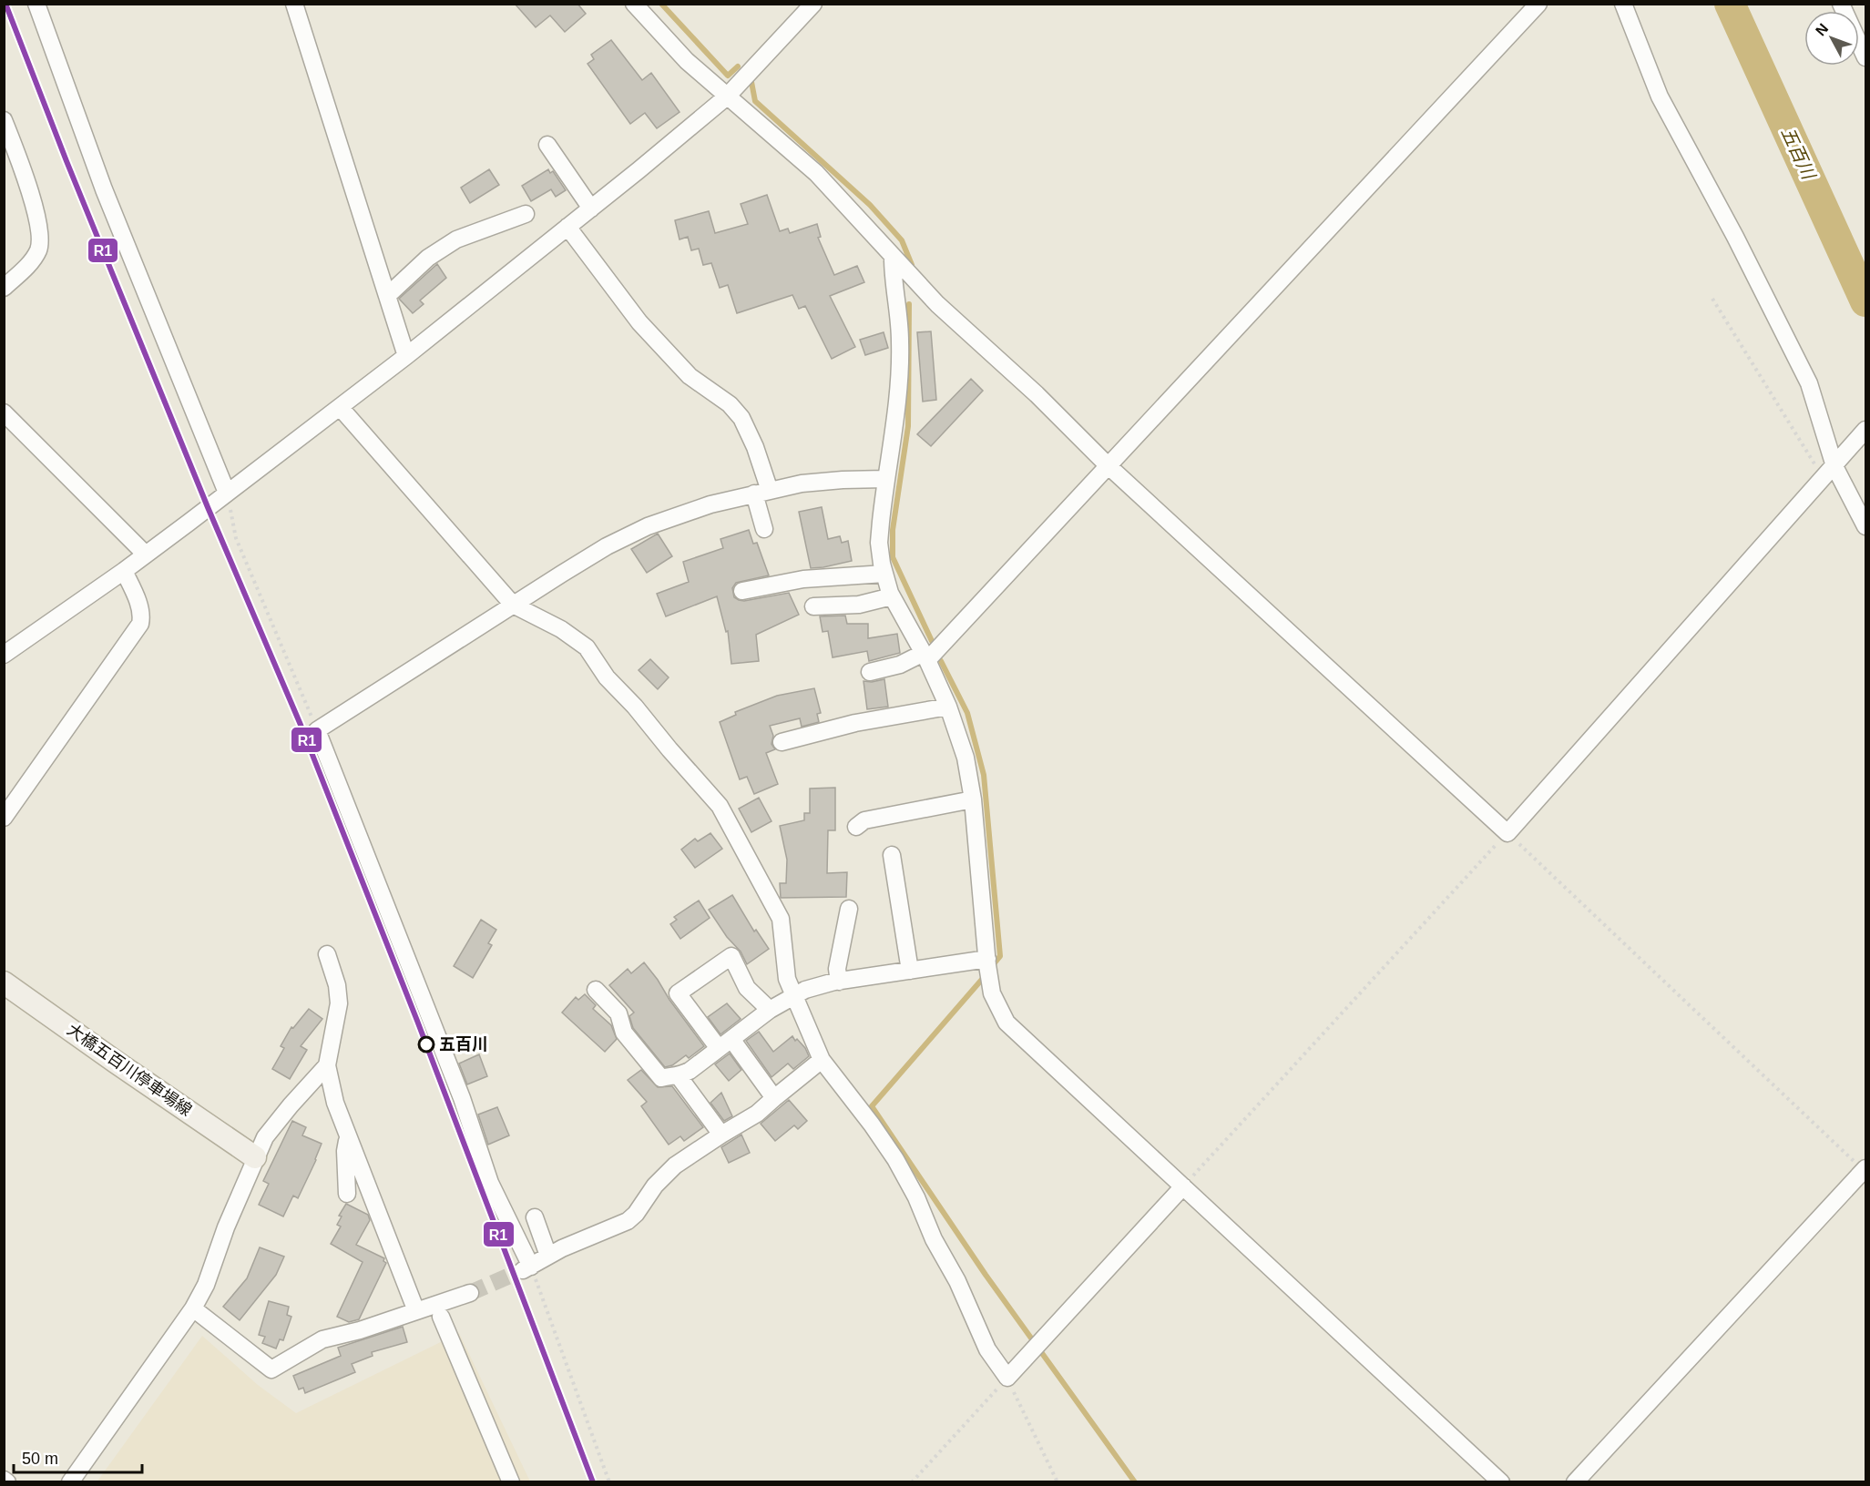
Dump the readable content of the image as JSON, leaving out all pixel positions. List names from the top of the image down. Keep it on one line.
{"streets":{"main road":["大橋五百川停車場線"]},"water":["五百川"],"places":["五百川"],"lines":["transit line R1"],"scale_bar":"50 m","north":"top left"}
